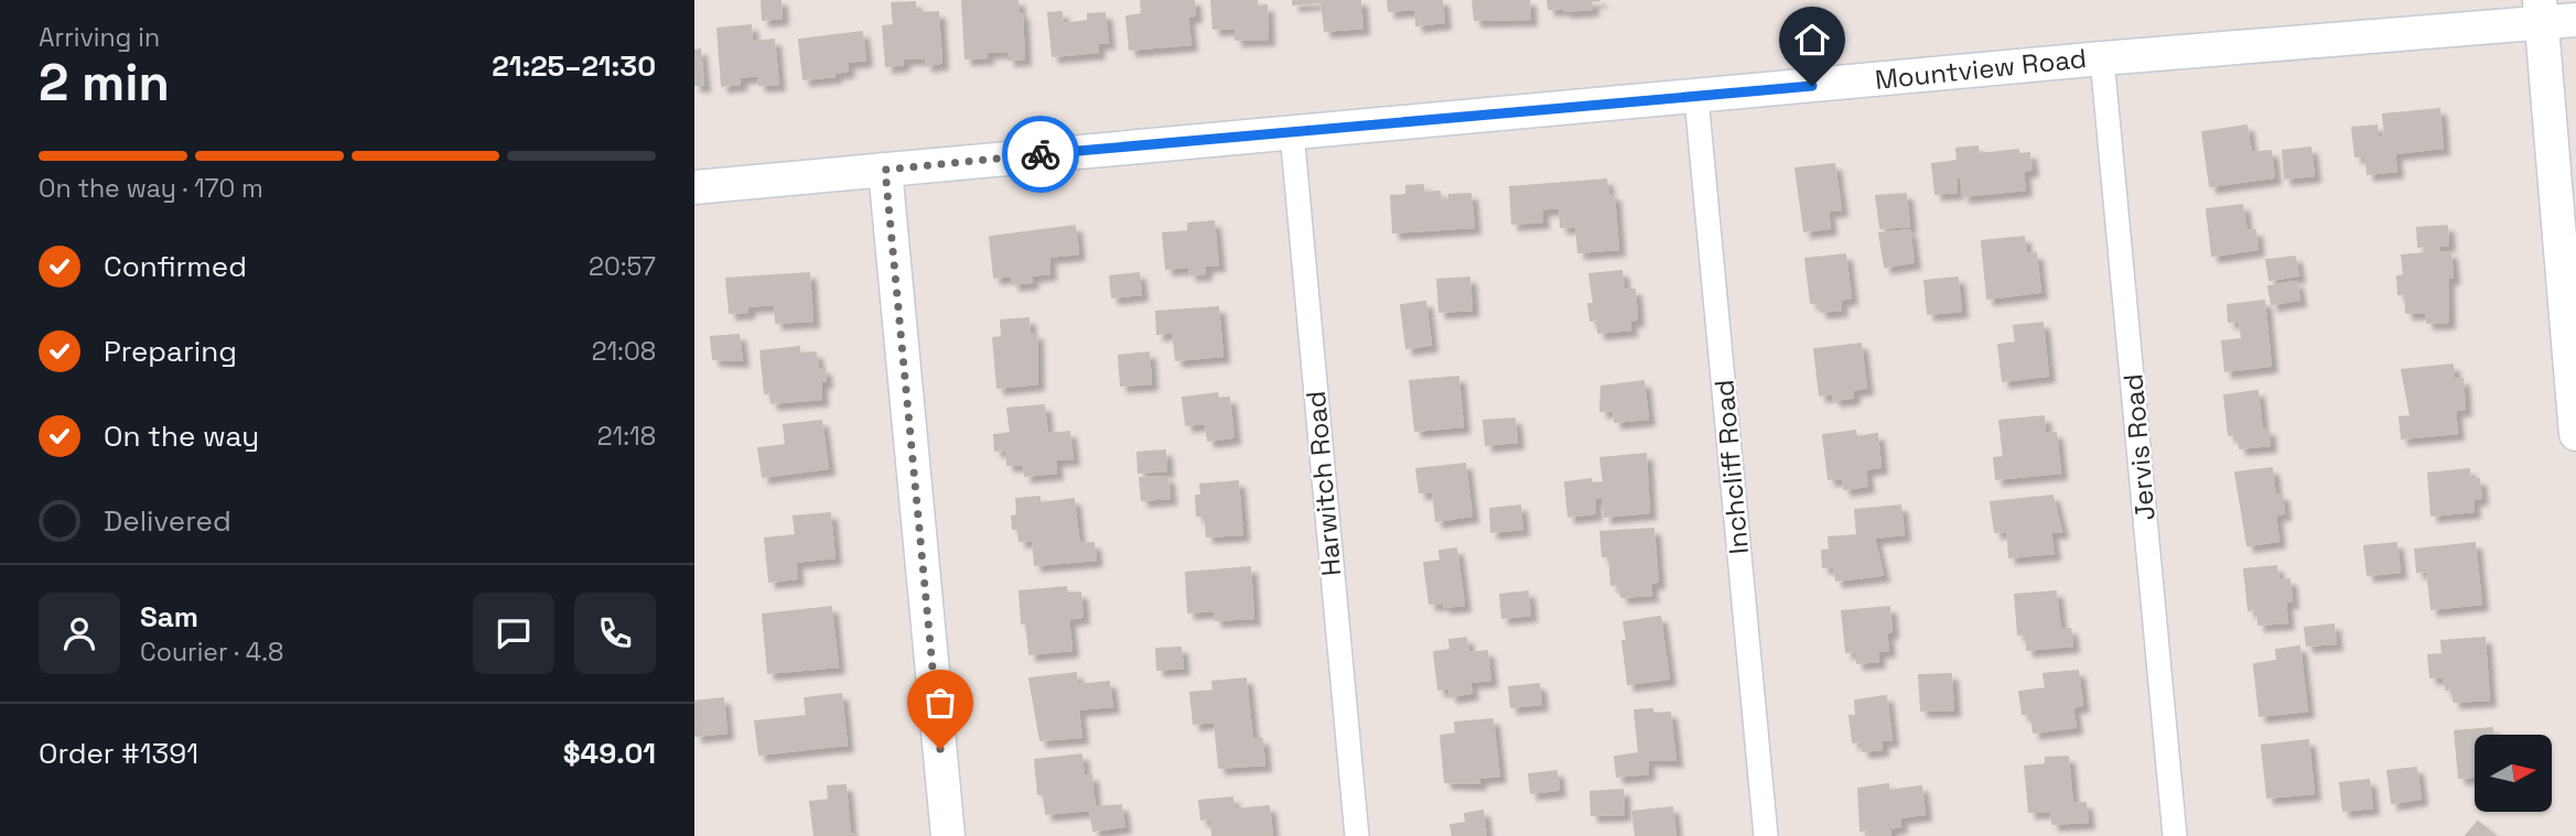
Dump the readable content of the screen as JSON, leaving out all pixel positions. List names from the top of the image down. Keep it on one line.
{"streets":{"street":["Mountview Road","Jervis Road","Inchcliff Road","Harwitch Road"]},"crossings":[["Mountview Road","Jervis Road"],["Mountview Road","Inchcliff Road"],["Mountview Road","Harwitch Road"]],"north":"right","page":{"heading":["2 min","Arriving in","21:25–21:30"],"panel":["Sam","Courier · 4.8","Order #1391","$49.01"],"bar":"On the way · 170 m","list":[["Confirmed","20:57"],["Preparing","21:08"],["On the way","21:18"],"Delivered"]}}
